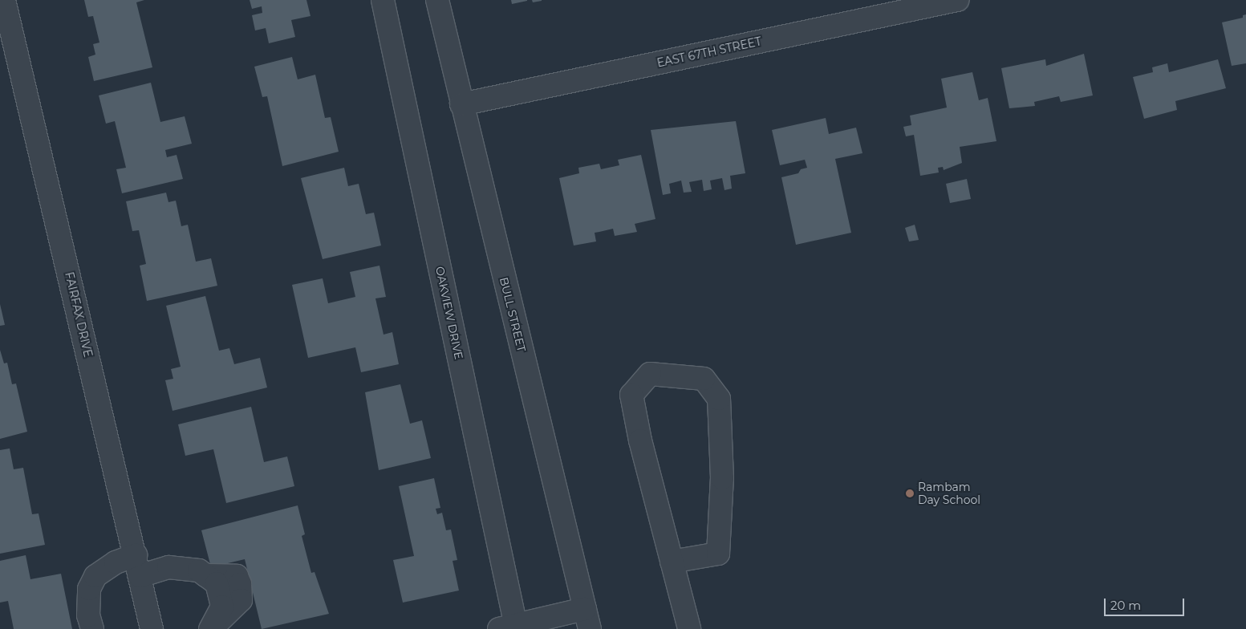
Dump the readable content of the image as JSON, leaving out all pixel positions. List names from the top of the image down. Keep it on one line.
{"streets":{"street":["EAST 67TH STREET","OAKVIEW DRIVE","FAIRFAX DRIVE","BULL STREET"]},"crossings":[["EAST 67TH STREET","BULL STREET"]],"places":["Rambam Day School"],"scale_bar":"20 m"}
